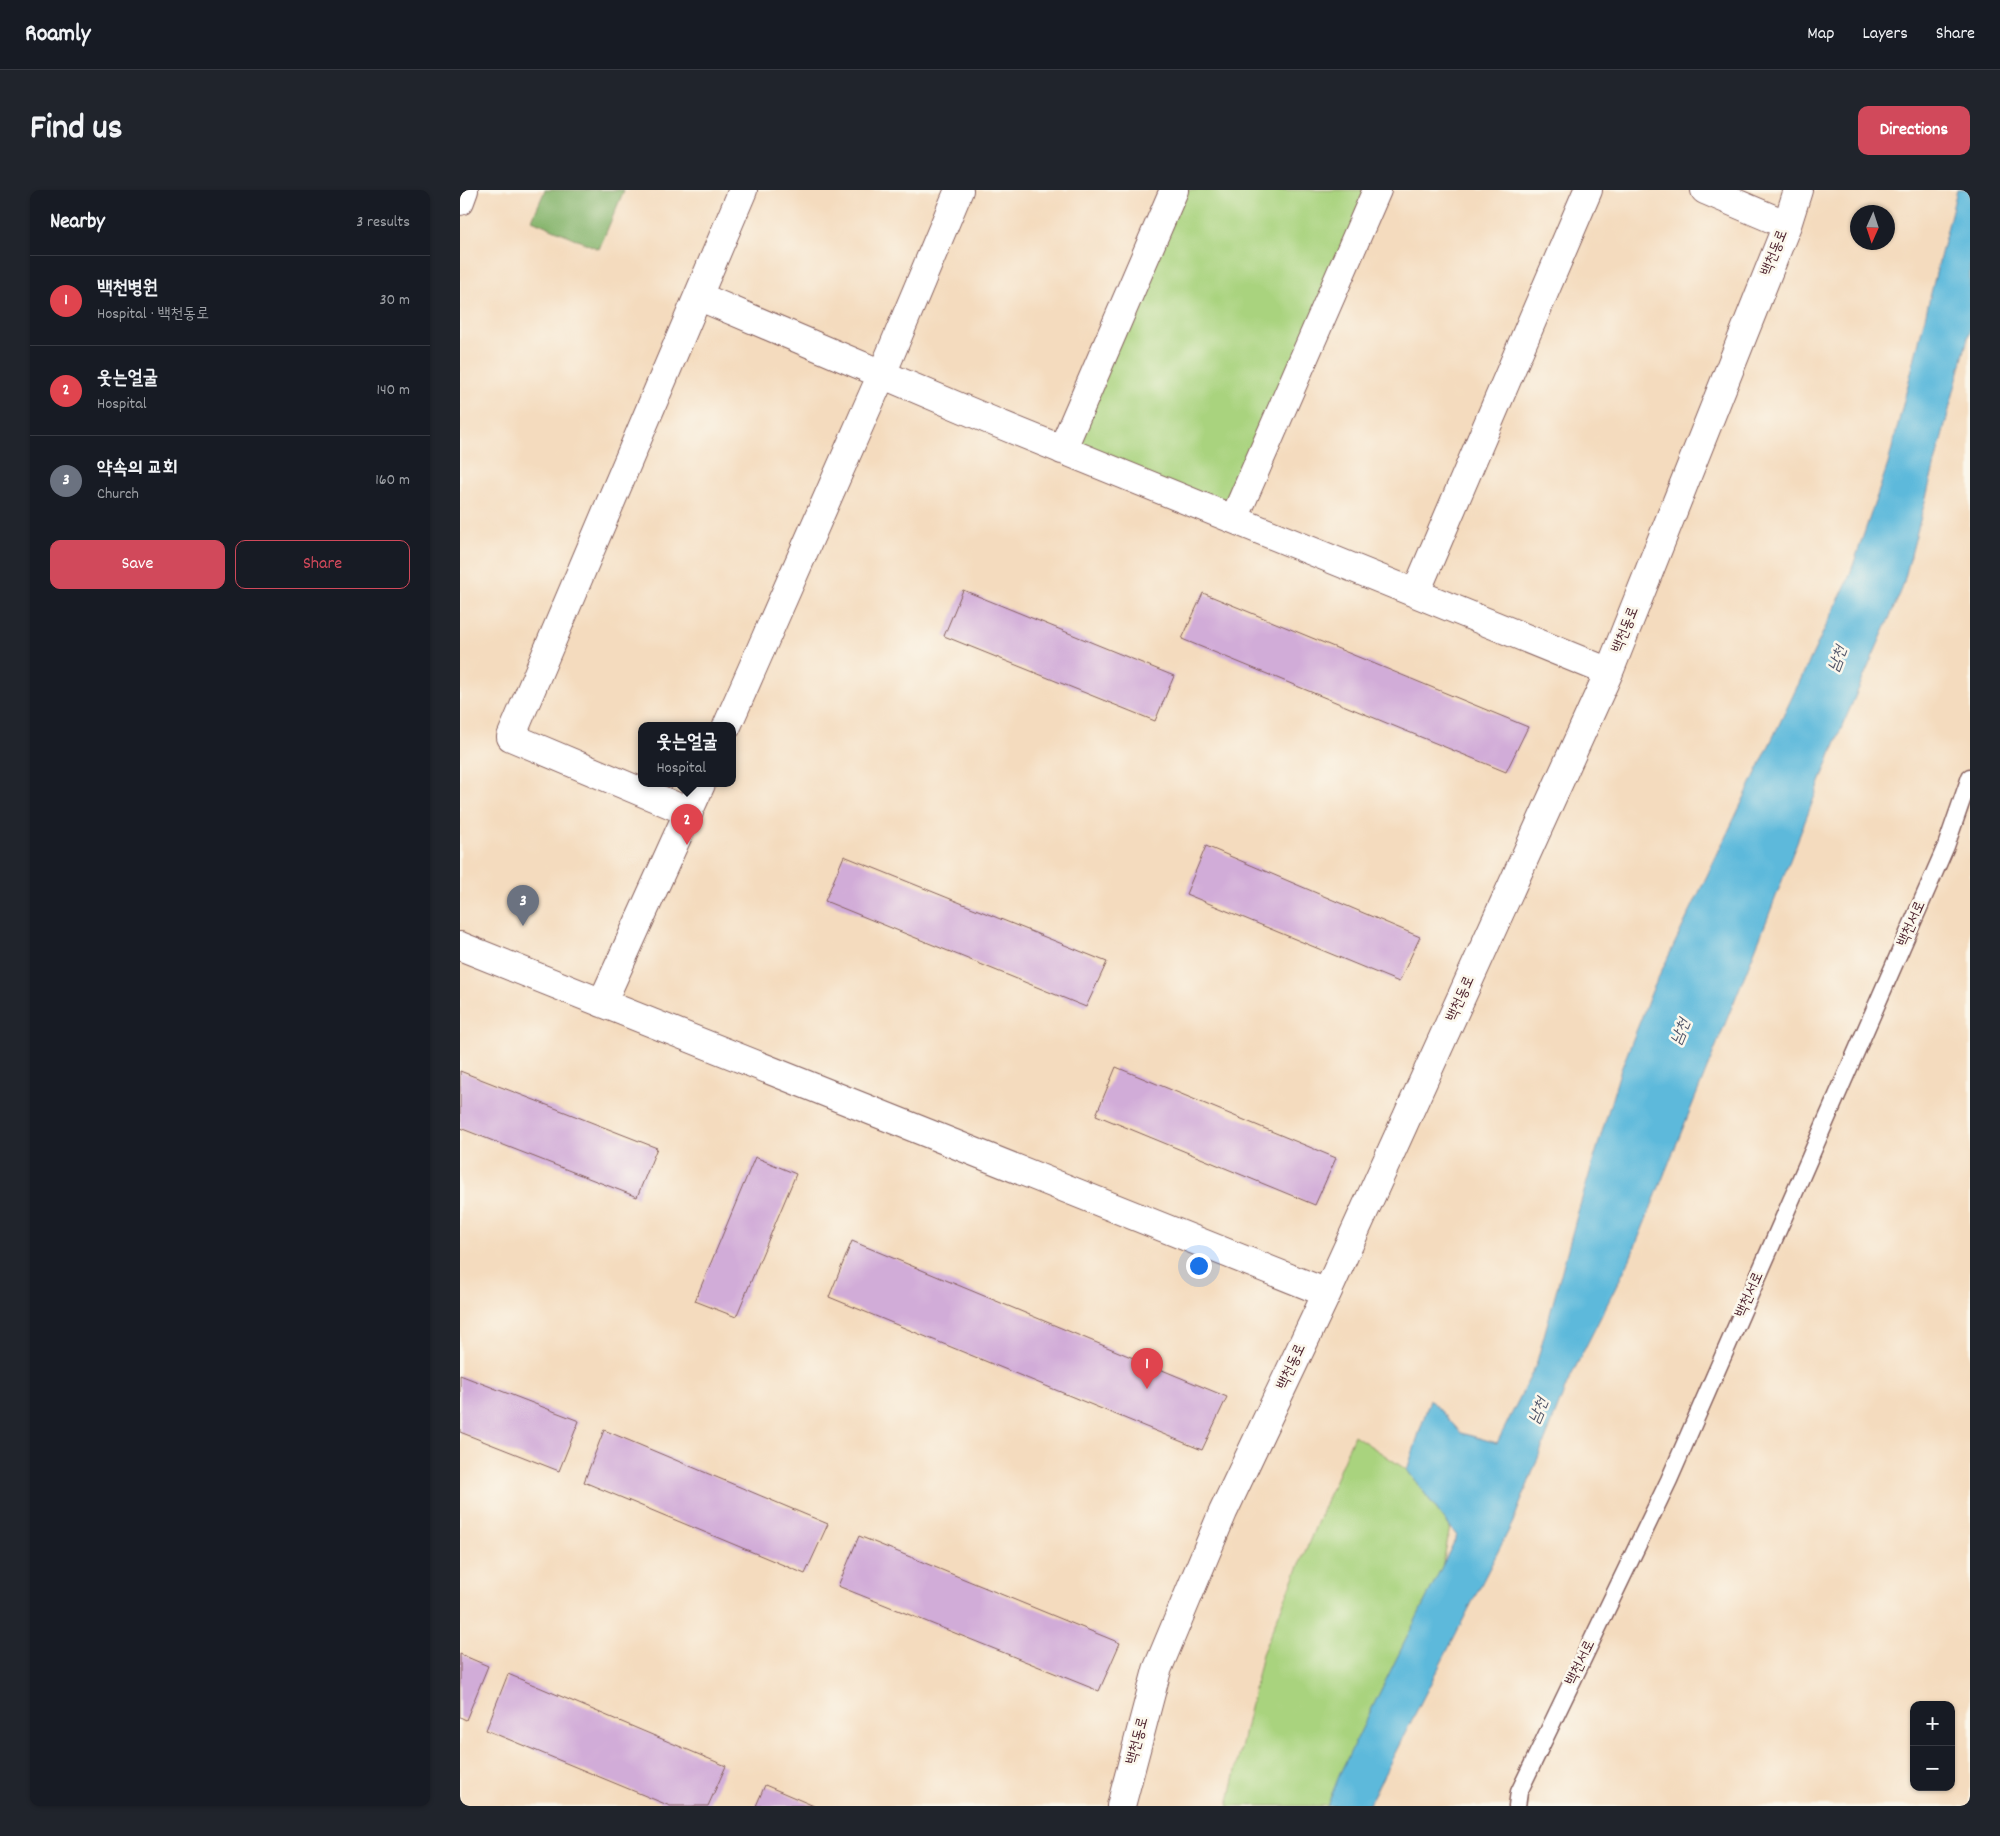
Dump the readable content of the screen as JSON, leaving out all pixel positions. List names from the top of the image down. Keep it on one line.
{"streets":{"street":["백천동로"],"lane":["백천서로"]},"water":["남천"],"north":"bottom","page":{"header":"Roamly","nav":["Map","Layers","Share"],"title":"Find us","buttons":["Directions",["Save","Share"]],"heading":["Nearby","3 results"],"list":[{"mark":"1","name":"백천병원","note":"Hospital · 백천동로","value":"30 m"},{"mark":"2","name":"웃는얼굴","note":"Hospital","value":"140 m"},{"mark":"3","name":"약속의 교회","note":"Church","value":"160 m"}],"popup":["웃는얼굴","Hospital"],"pins":["2","3","1"],"map_buttons":["+","−"]}}
